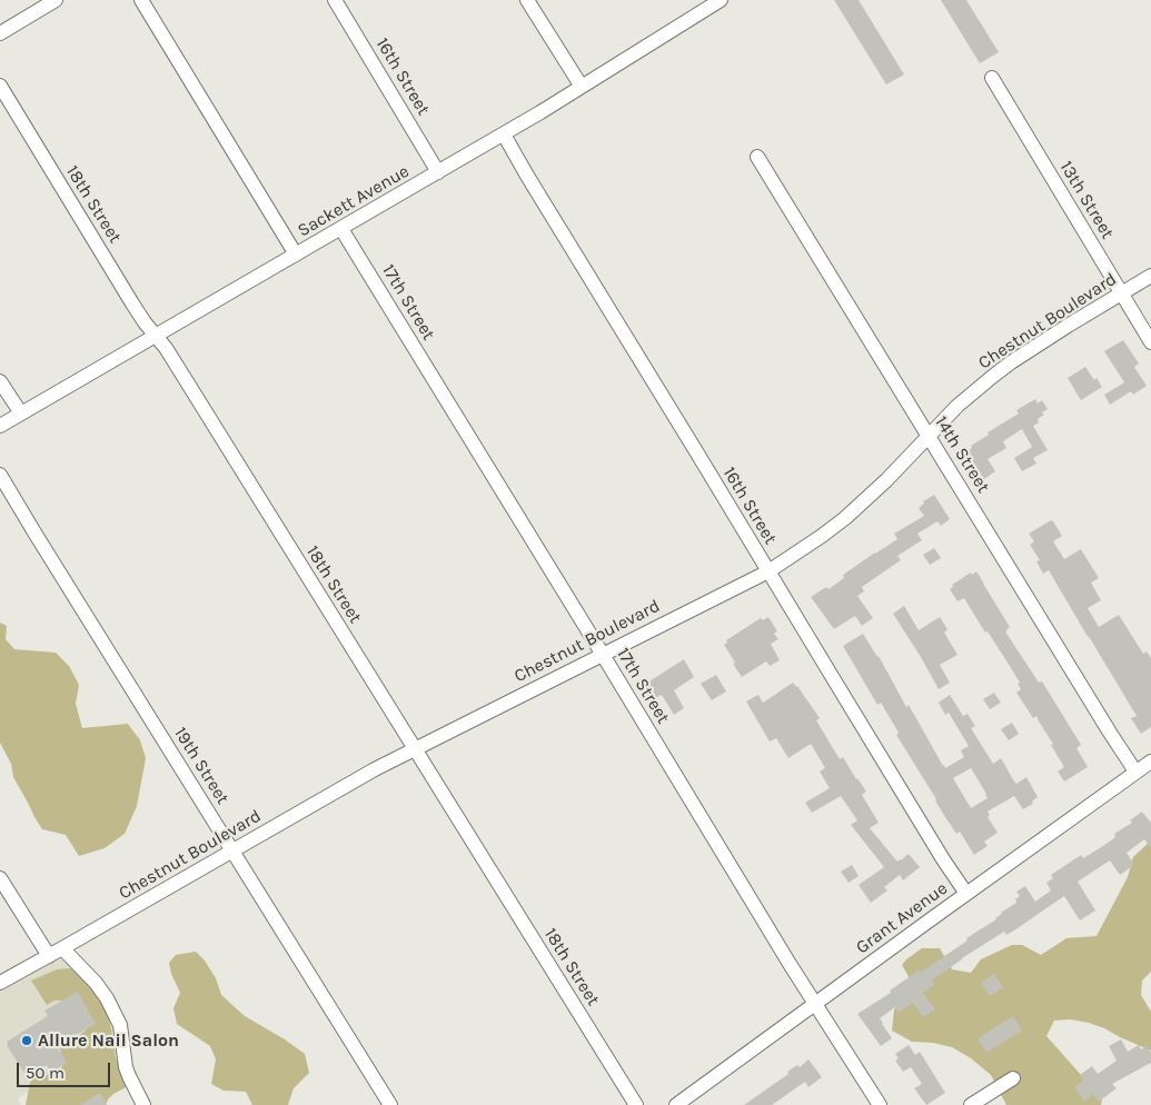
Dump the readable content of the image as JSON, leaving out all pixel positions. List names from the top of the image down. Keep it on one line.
{"streets":{"street":["16th Street","13th Street","Sackett Avenue","18th Street","17th Street","Chestnut Boulevard","14th Street","19th Street","Grant Avenue"]},"crossings":[["16th Street","Sackett Avenue"],["16th Street","Chestnut Boulevard"],["16th Street","Grant Avenue"],["13th Street","Chestnut Boulevard"],["Sackett Avenue","18th Street"],["Sackett Avenue","17th Street"],["18th Street","Chestnut Boulevard"],["17th Street","Chestnut Boulevard"],["17th Street","Grant Avenue"],["Chestnut Boulevard","14th Street"],["Chestnut Boulevard","19th Street"],["14th Street","Grant Avenue"]],"places":["Allure Nail Salon"],"scale_bar":"50 m"}
